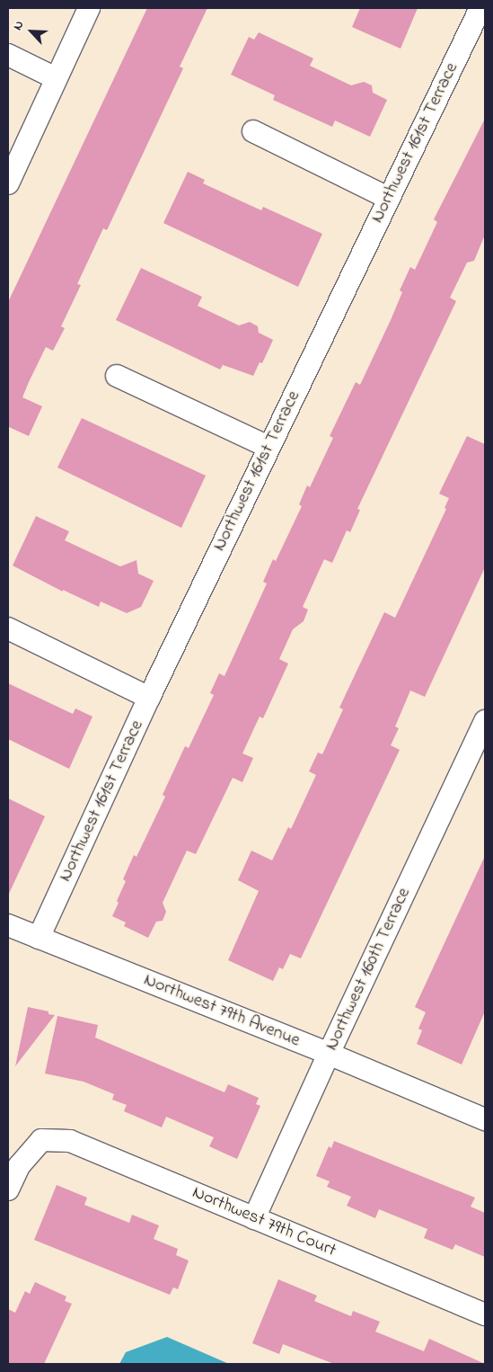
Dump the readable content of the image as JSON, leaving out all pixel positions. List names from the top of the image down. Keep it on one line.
{"streets":{"street":["Northwest 161st Terrace","Northwest 160th Terrace","Northwest 79th Avenue","Northwest 79th Court"]},"crossings":[["Northwest 161st Terrace","Northwest 79th Avenue"],["Northwest 160th Terrace","Northwest 79th Avenue"],["Northwest 160th Terrace","Northwest 79th Court"]],"north":"top left"}
